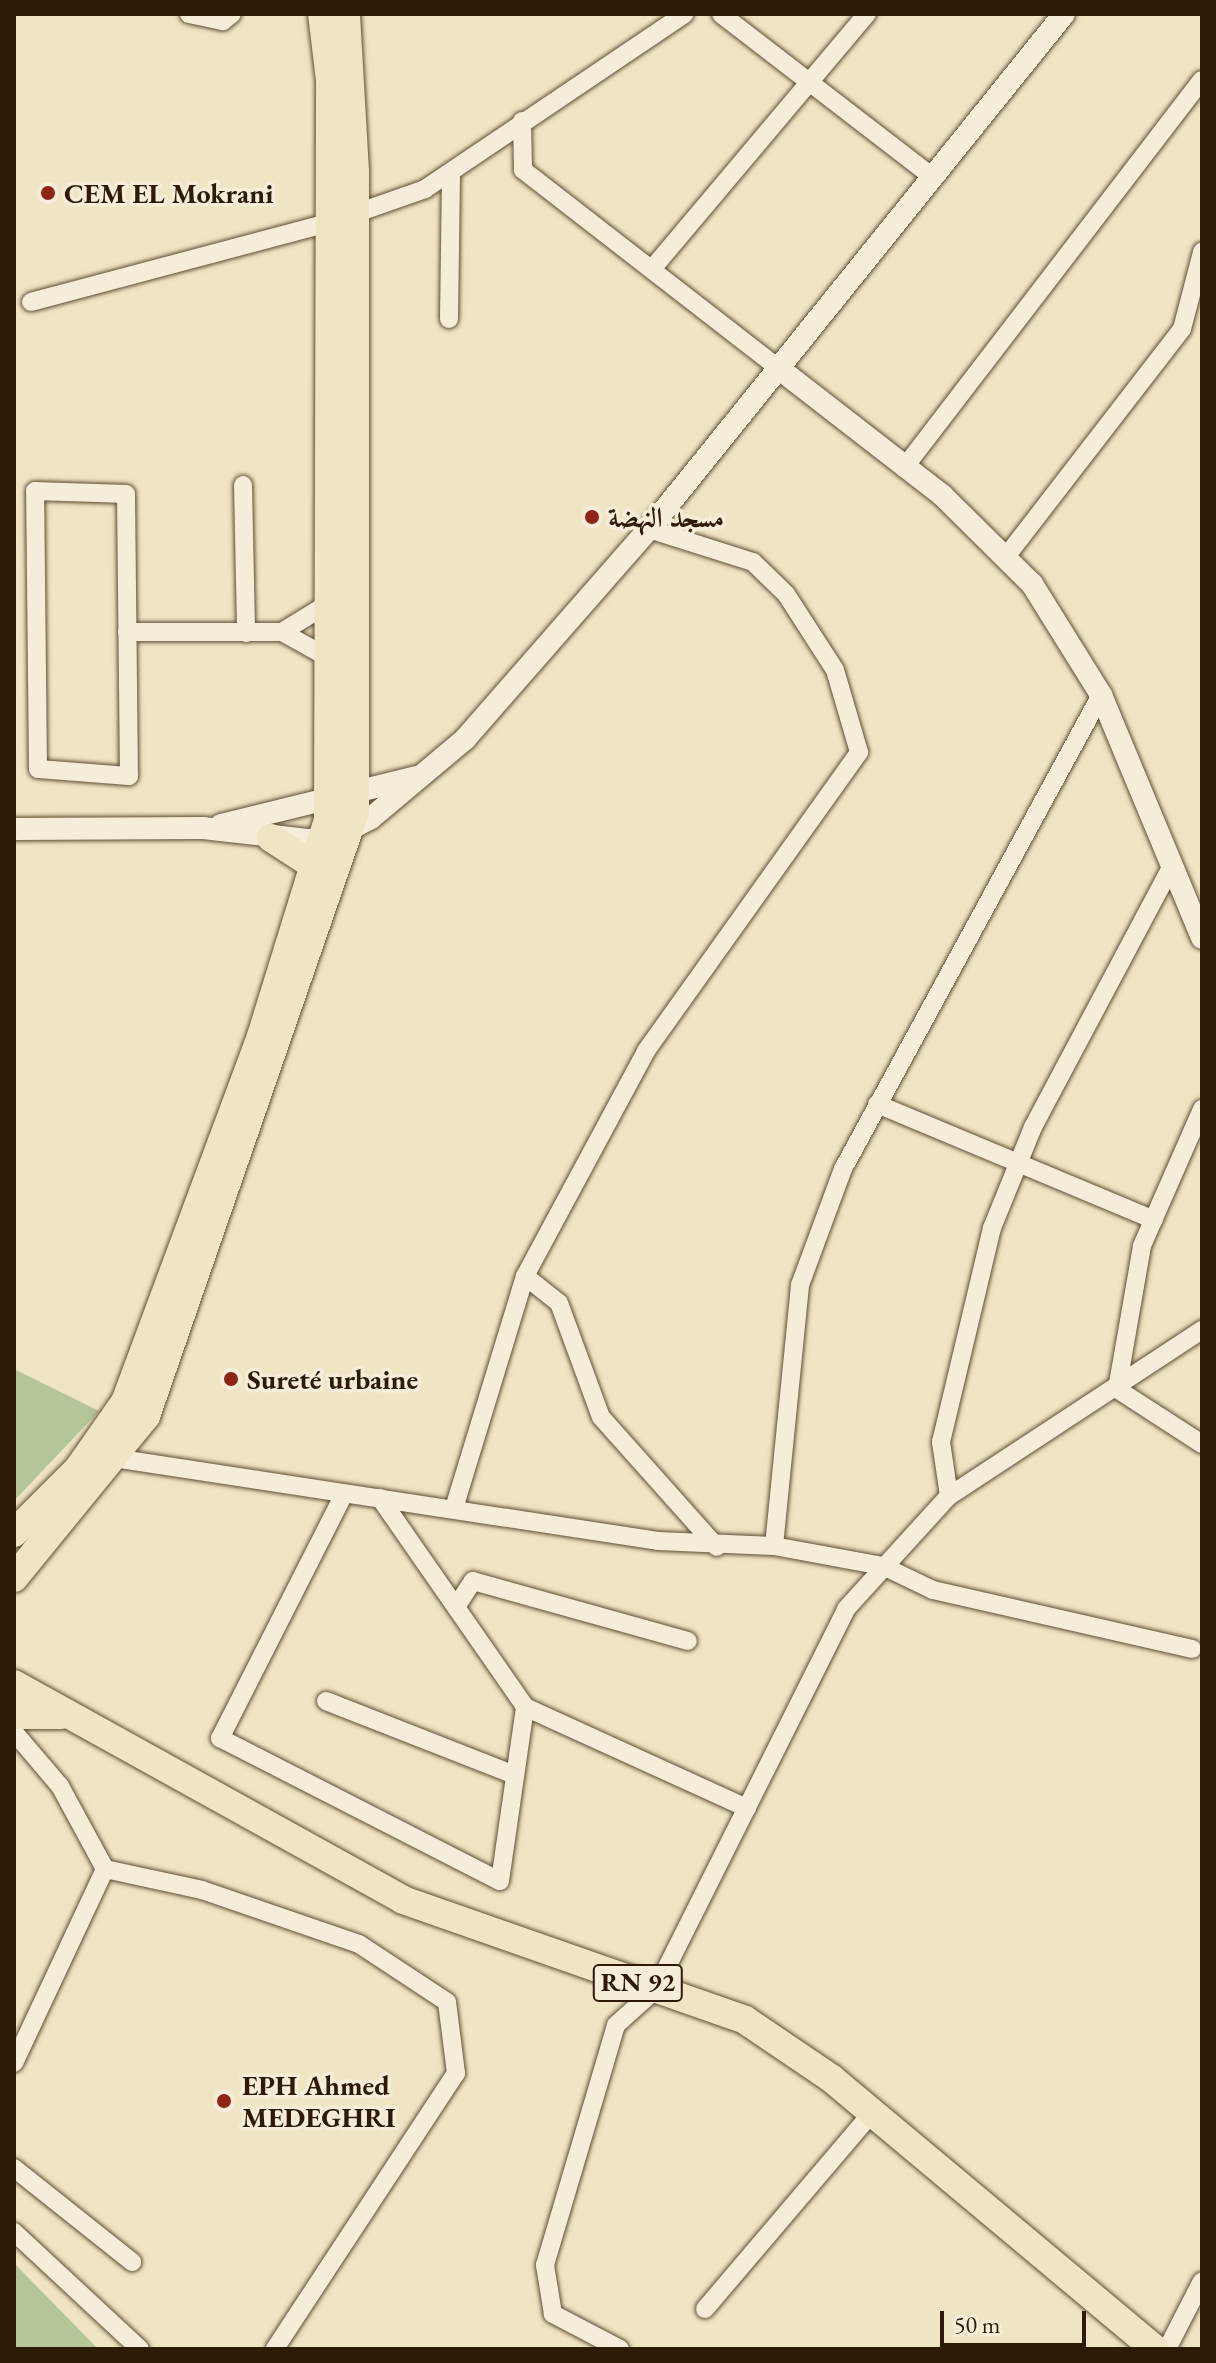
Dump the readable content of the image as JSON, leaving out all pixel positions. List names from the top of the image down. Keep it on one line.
{"streets":{"main road":["RN 92"]},"places":["CEM EL Mokrani","مسجد النهضة","Sureté urbaine","EPH Ahmed MEDEGHRI"],"scale_bar":"50 m"}
